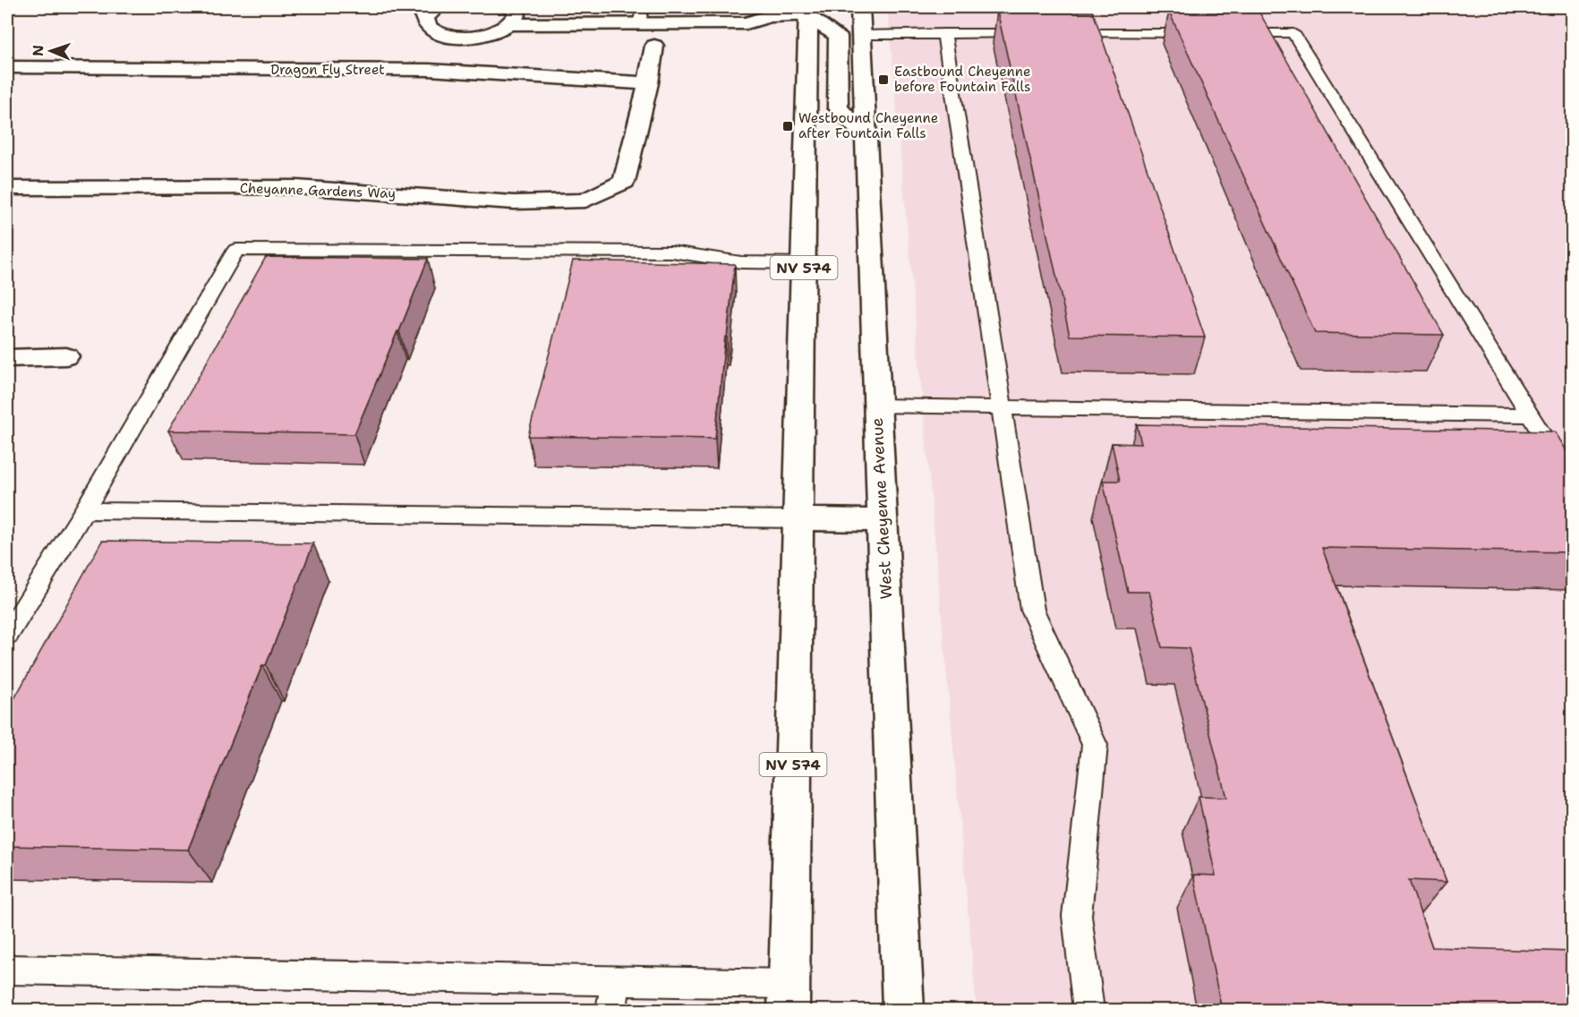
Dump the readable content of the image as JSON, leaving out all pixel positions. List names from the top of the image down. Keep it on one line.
{"streets":{"main road":["Dragon Fly Street","Cheyanne Gardens Way","NV 574","West Cheyenne Avenue"]},"crossings":[["Dragon Fly Street","Cheyanne Gardens Way"]],"places":{"transit":["Eastbound Cheyenne before Fountain Falls","Westbound Cheyenne after Fountain Falls"]},"north":"left"}
